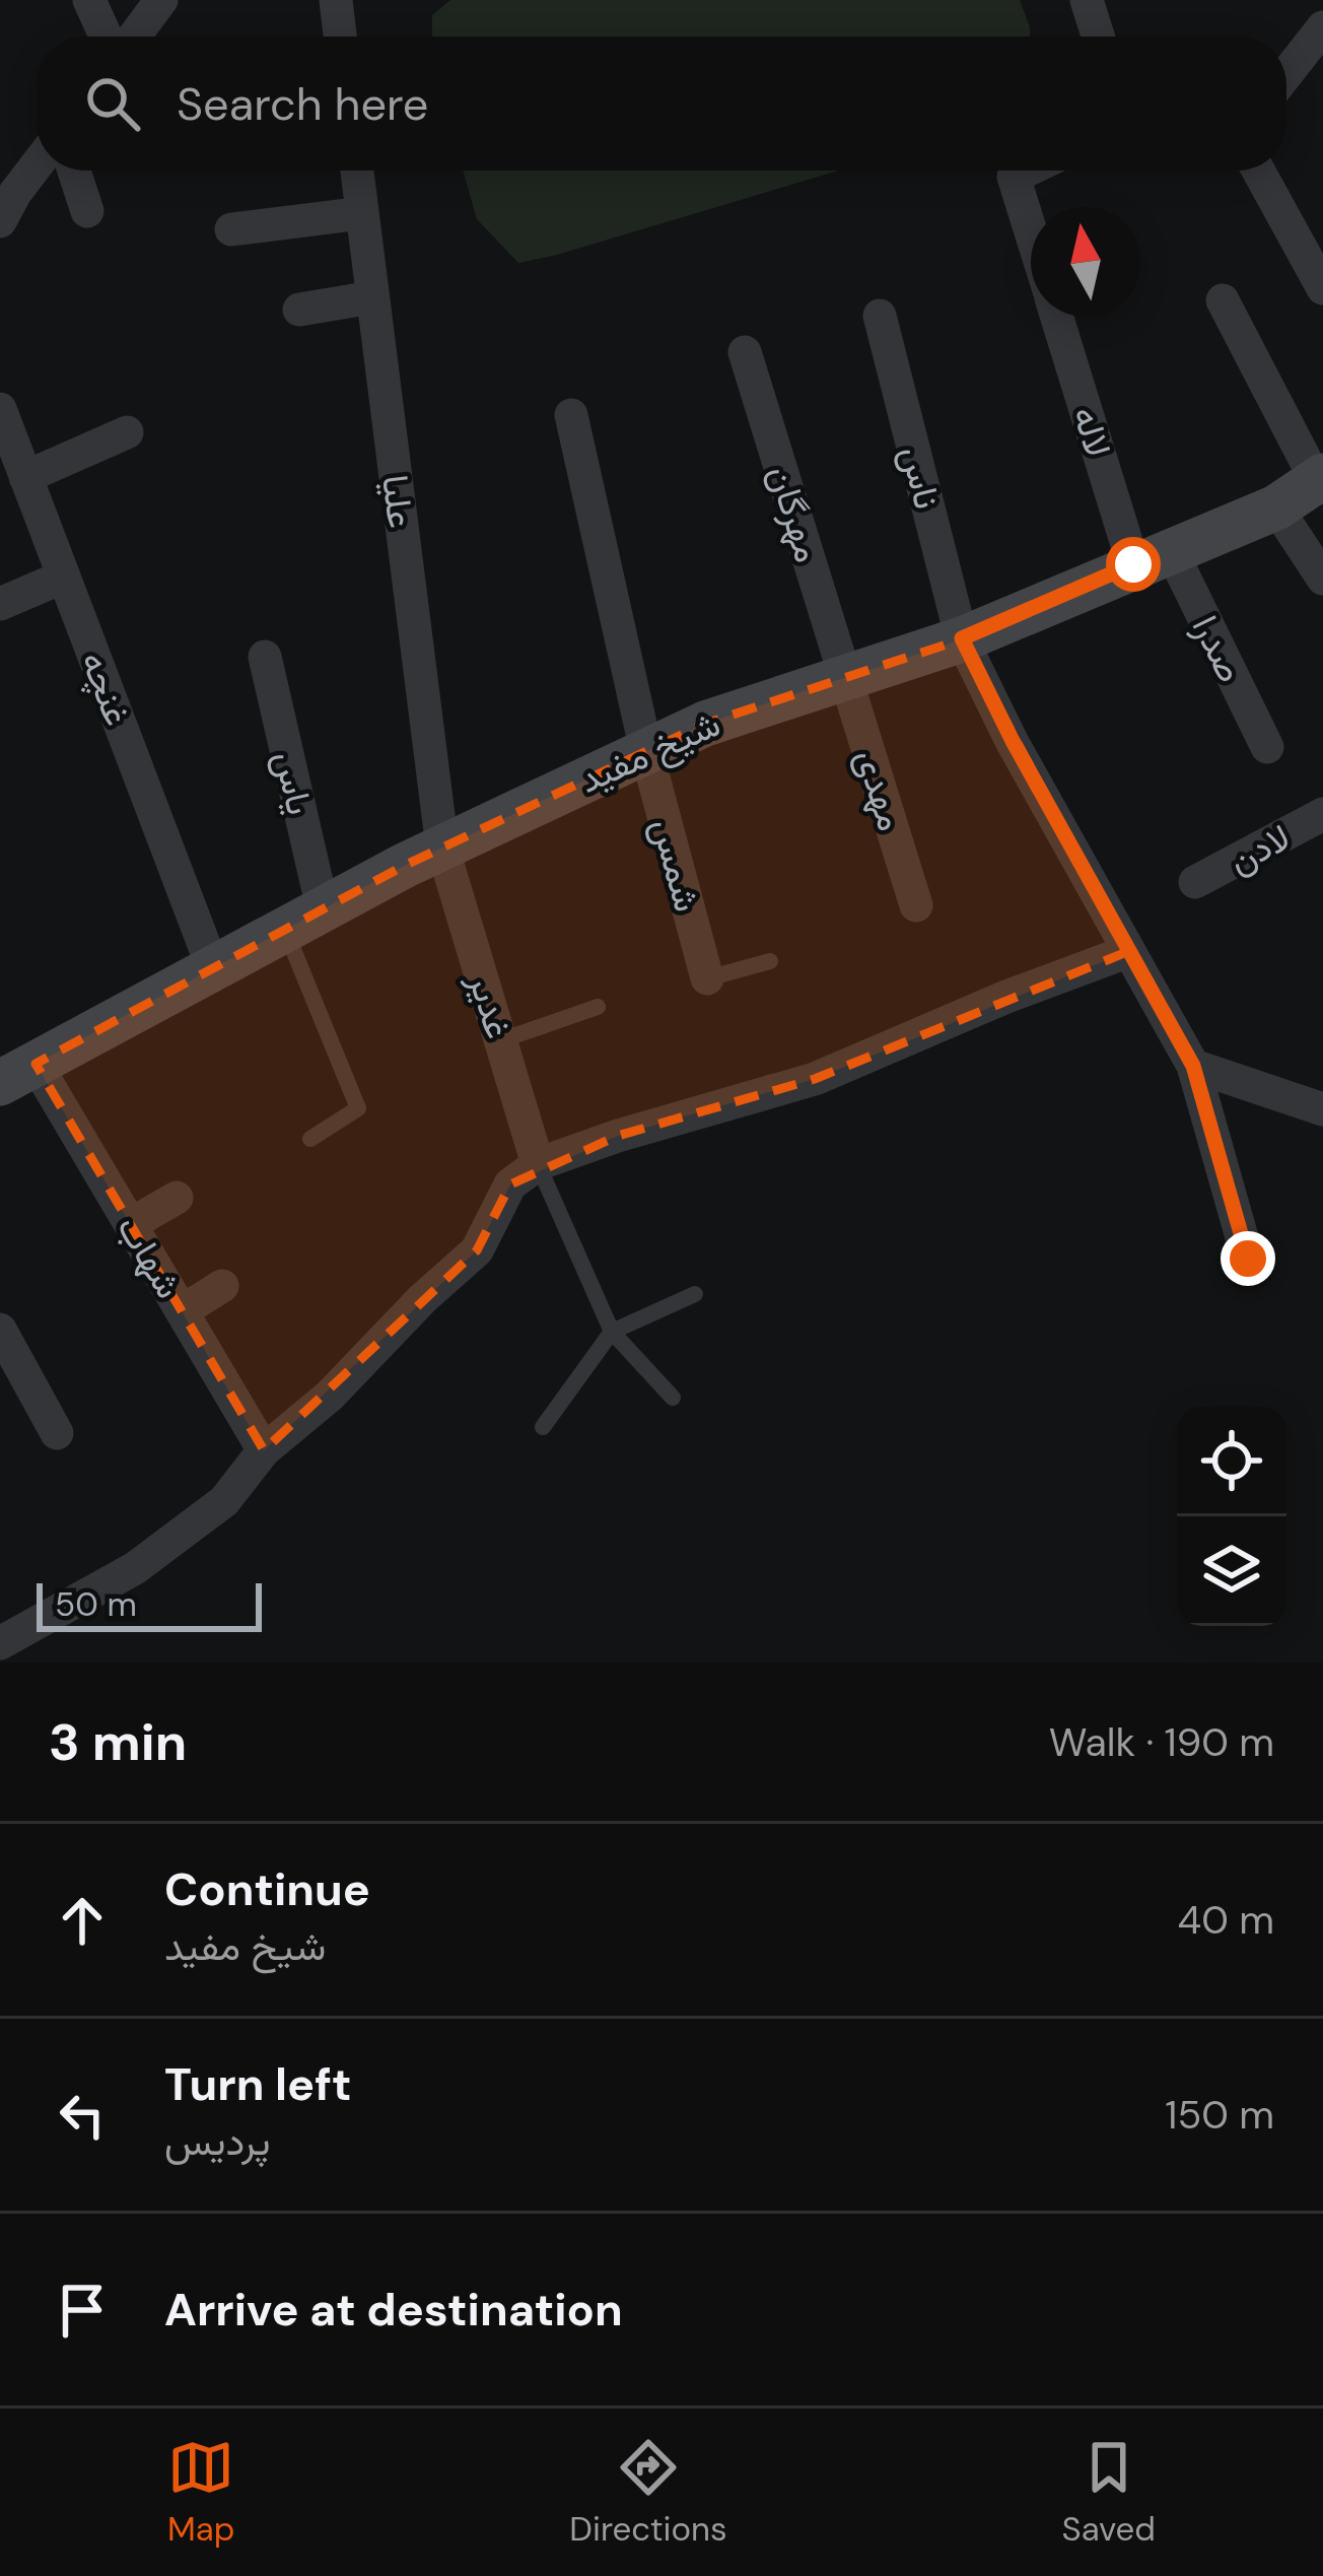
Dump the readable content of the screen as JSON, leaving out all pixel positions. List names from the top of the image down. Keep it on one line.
{"streets":{"main road":["شیخ مفید"],"street":["لاله","ناس","علیا","مهرگان","صدرا","غنچه","یاس","مهدی","لادن","شمس","غدیر","شهاب"]},"crossings":[["لاله","صدرا"],["لاله","شیخ مفید"],["ناس","شیخ مفید"],["علیا","شیخ مفید"],["علیا","غدیر"],["مهرگان","شیخ مفید"],["مهرگان","مهدی"],["صدرا","شیخ مفید"],["غنچه","شیخ مفید"],["شیخ مفید","یاس"],["شیخ مفید","مهدی"],["شیخ مفید","شمس"],["شیخ مفید","غدیر"],["شیخ مفید","شهاب"]],"scale_bar":"50 m","north":"top","page":{"search":"Search here","scale":"50 m","heading":["3 min","Walk · 190 m"],"list":[["Continue","شیخ مفید","40 m"],["Turn left","پردیس","150 m"],"Arrive at destination"],"nav":["Map","Directions","Saved"]}}
